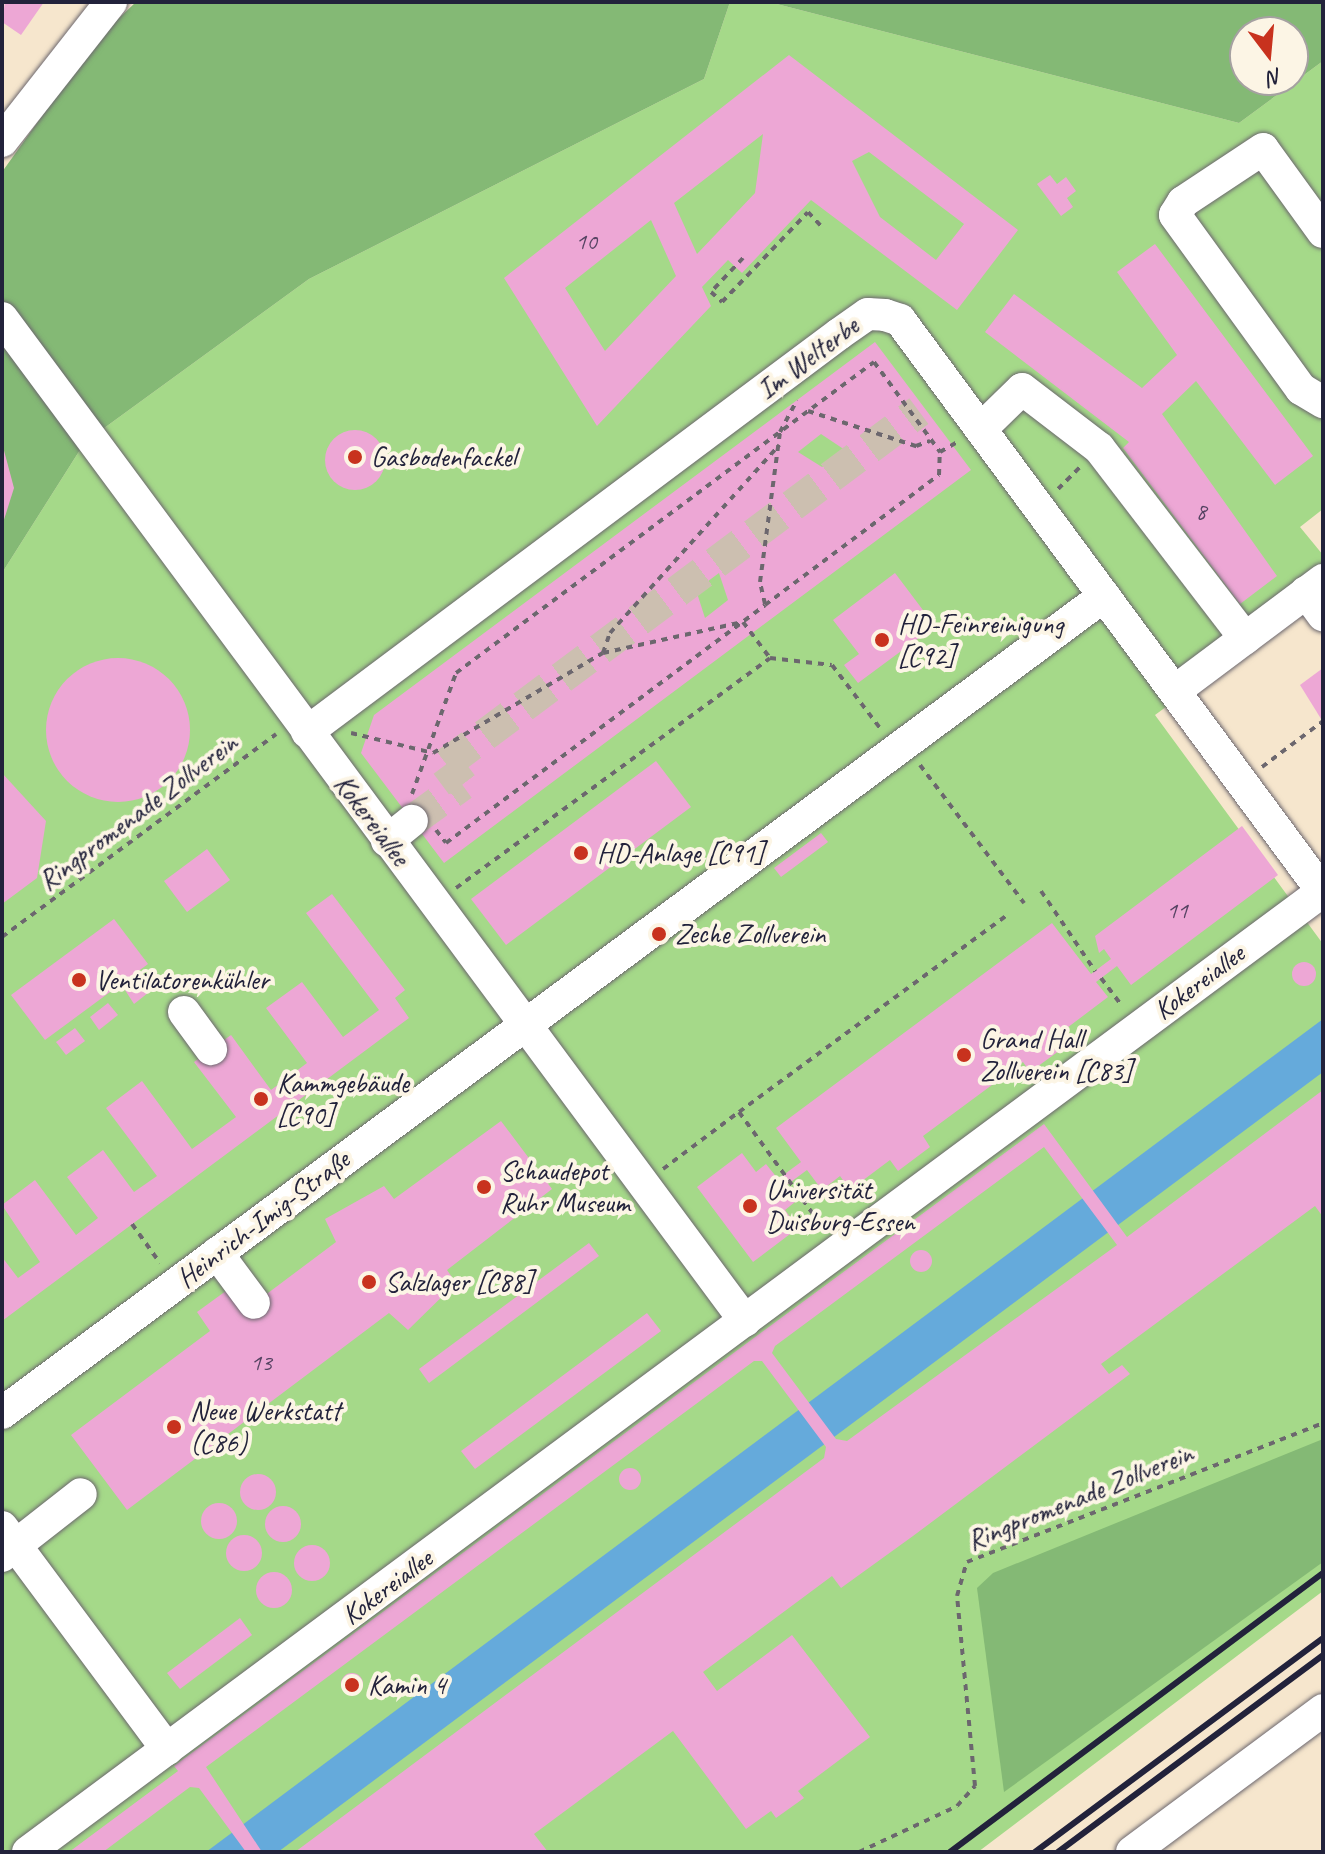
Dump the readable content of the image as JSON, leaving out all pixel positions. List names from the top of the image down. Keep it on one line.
{"streets":{"street":["Im Welterbe","Kokereiallee","Heinrich-Imig-Straße"],"path":["Ringpromenade Zollverein"]},"crossings":[["Im Welterbe","Ringpromenade Zollverein"],["Im Welterbe","Kokereiallee"],["Im Welterbe","Heinrich-Imig-Straße"],["Ringpromenade Zollverein","Kokereiallee"],["Kokereiallee","Heinrich-Imig-Straße"]],"places":["Gasbodenfackel","HD-Feinreinigung [C92]","HD-Anlage [C91]","Zeche Zollverein","Ventilatorenkühler","Grand Hall Zollverein [C83]","Kammgebäude [C90]","Schaudepot Ruhr Museum","Universität Duisburg-Essen","Salzlager [C88]","Neue Werkstatt (C86)","Kamin 4"],"house_numbers":["10","8","11","13"],"north":"bottom"}
